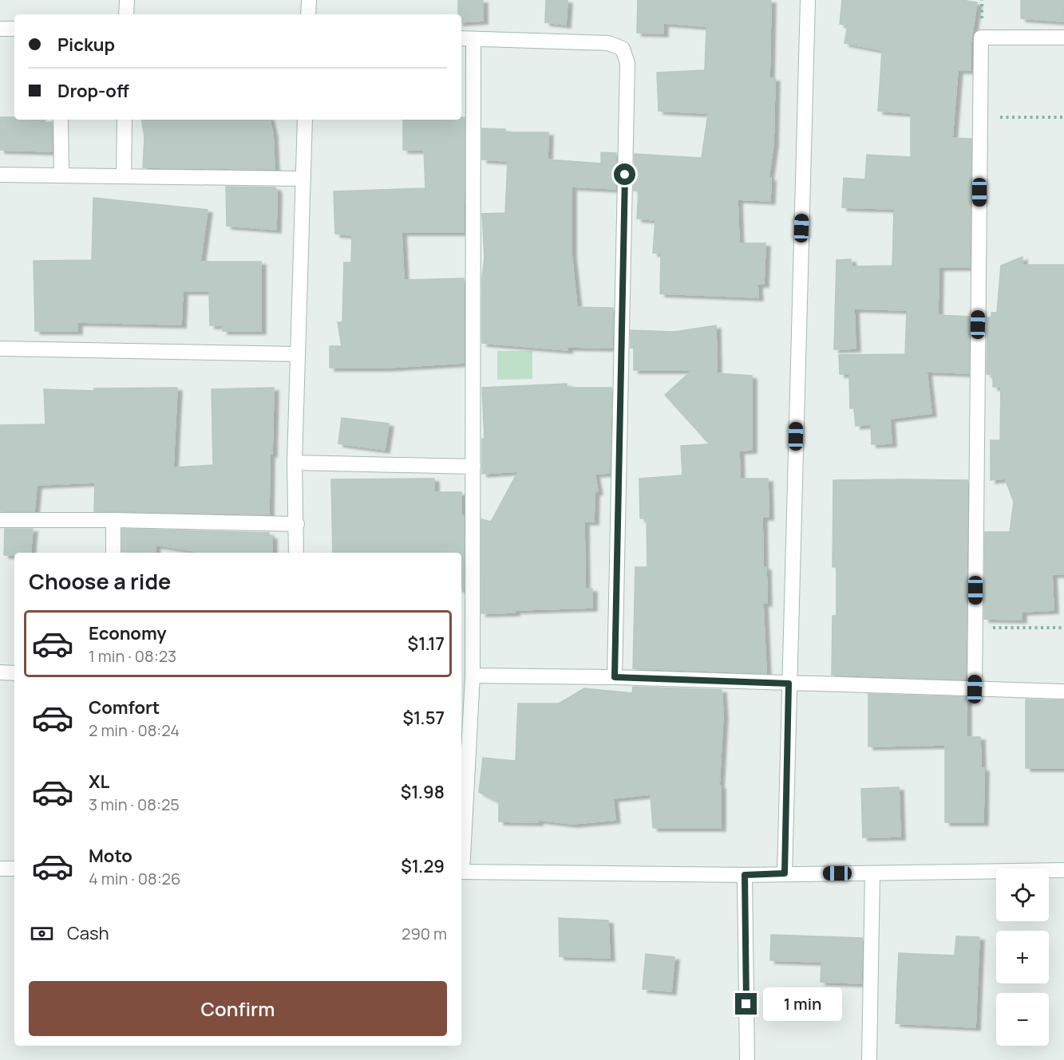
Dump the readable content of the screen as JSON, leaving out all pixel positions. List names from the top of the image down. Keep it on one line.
{"page":{"banner":["Pickup","Drop-off"],"heading":"Choose a ride","list":[{"name":"Economy","note":"1 min · 08:23","value":"$1.17"},{"name":"Comfort","note":"2 min · 08:24","value":"$1.57"},{"name":"XL","note":"3 min · 08:25","value":"$1.98"},{"name":"Moto","note":"4 min · 08:26","value":"$1.29"}],"map_buttons":["+","−"],"pay":["Cash","290 m"],"buttons":"Confirm","bubble":"1 min"}}
